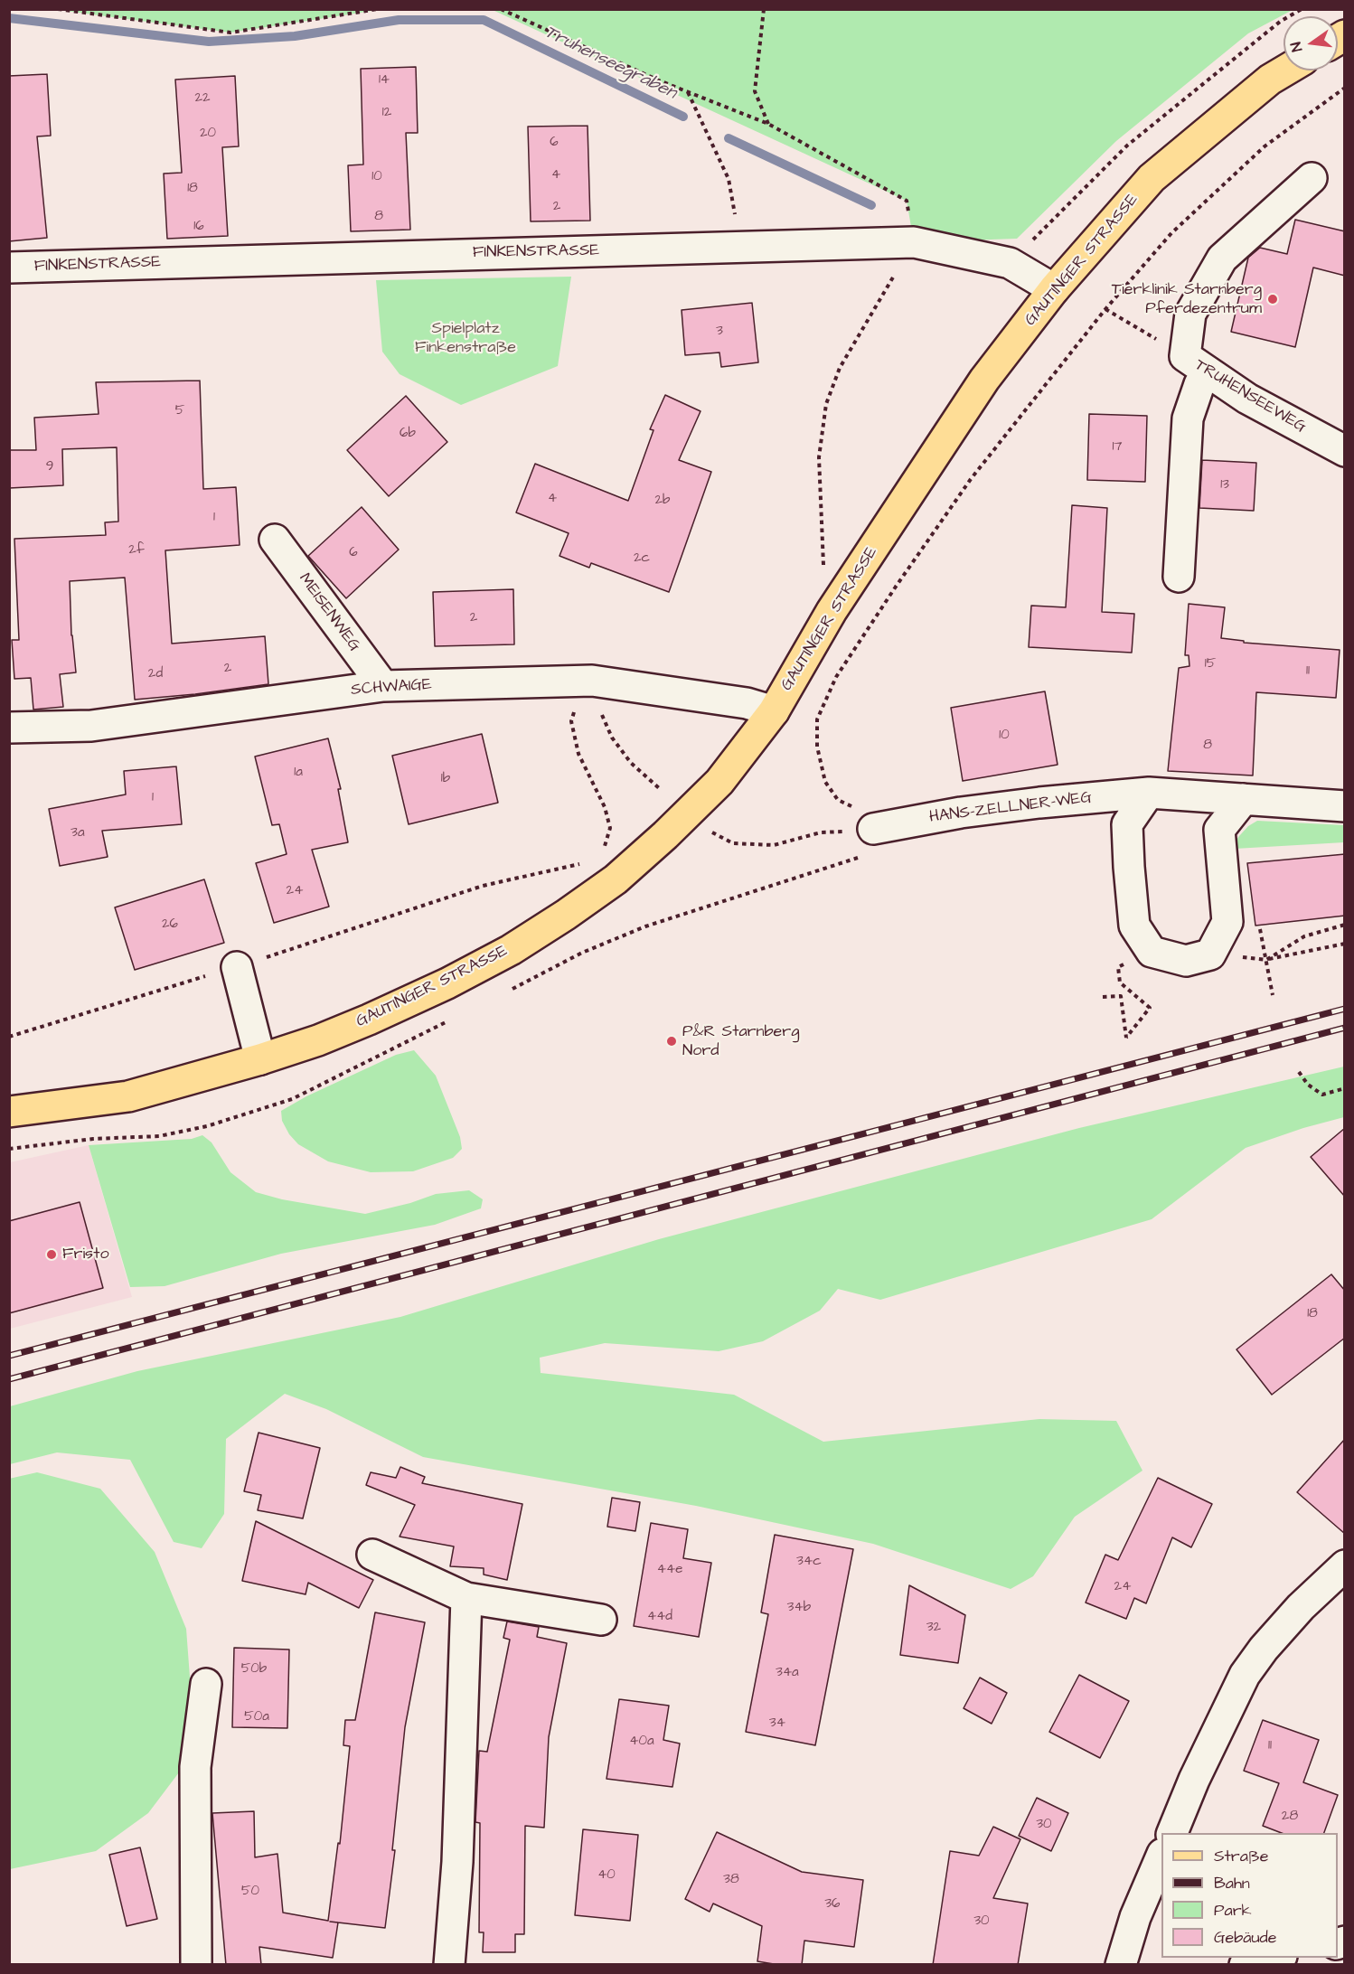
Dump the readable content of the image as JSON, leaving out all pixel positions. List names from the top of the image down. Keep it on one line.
{"streets":{"main road":["GAUTINGER STRASSE"],"street":["FINKENSTRASSE","TRUHENSEEWEG","MEISENWEG","SCHWAIGE","HANS-ZELLNER-WEG"]},"crossings":[["FINKENSTRASSE","GAUTINGER STRASSE"],["GAUTINGER STRASSE","SCHWAIGE"],["MEISENWEG","SCHWAIGE"]],"water":["Truhenseegraben"],"parks":["Spielplatz Finkenstraße"],"places":["Tierklinik Starnberg Pferdezentrum","P&R Starnberg Nord","Fristo"],"house_numbers":["14","22","12","20","6","4","10","18","2","8","16","3","5","6b","17","9","13","4","2b","1","2f","6","2c","2","15","2","11","2d","10","8","1a","1b","1","3a","24","26","18","34c","44e","24","34b","44d","32","50b","34a","50a","34","40a","11","28","30","40","38","50","36","30"],"legend":["Straße","Bahn","Park","Gebäude"],"north":"left"}
